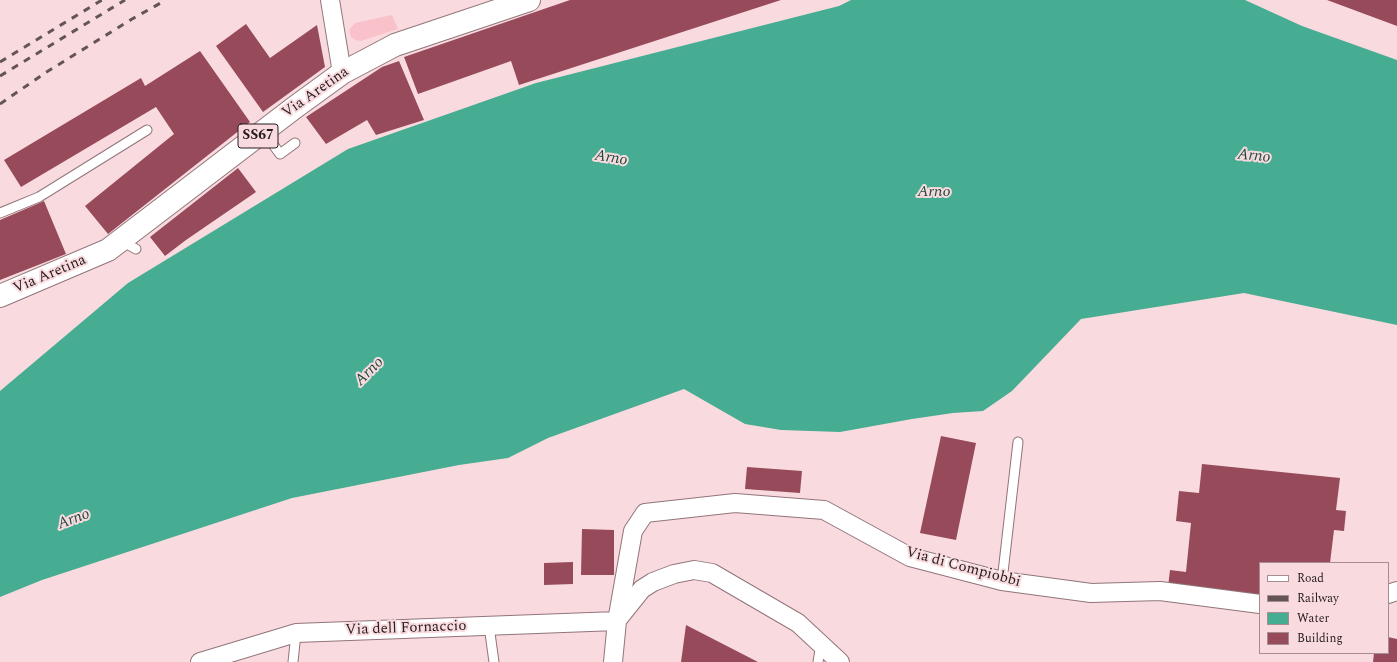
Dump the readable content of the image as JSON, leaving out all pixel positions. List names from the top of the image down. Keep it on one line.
{"streets":{"main road":["Via Aretina","SS67"],"street":["Via di Compiobbi","Via dell Fornaccio"]},"crossings":[["Via di Compiobbi","Via dell Fornaccio"]],"water":["Arno"],"legend":["Road","Railway","Water","Building"]}
